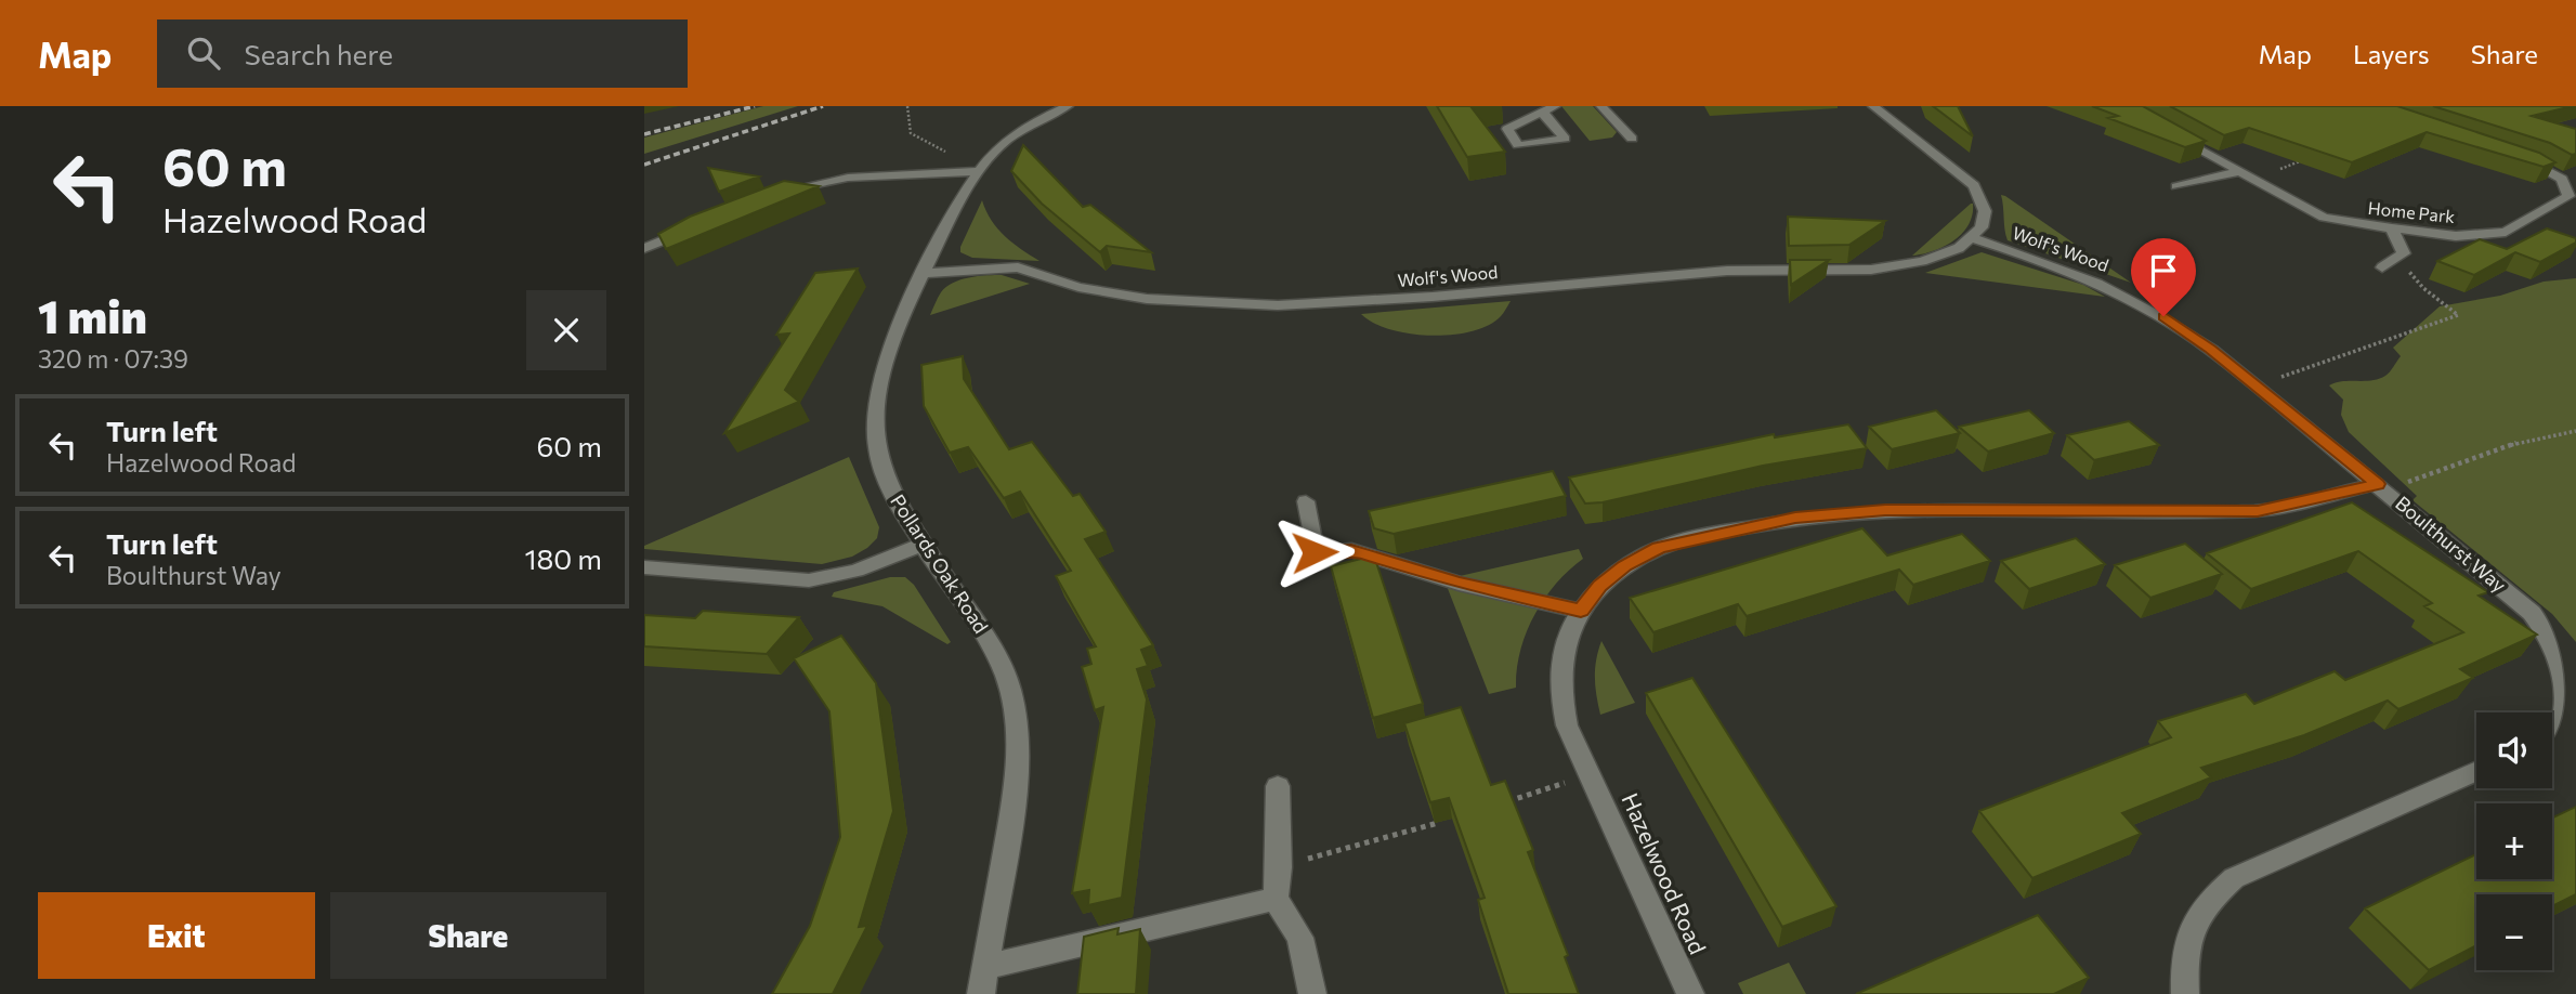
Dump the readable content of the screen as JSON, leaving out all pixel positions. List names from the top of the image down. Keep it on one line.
{"streets":{"street":["Home Park","Wolf's Wood","Boulthurst Way","Pollards Oak Road","Hazelwood Road"]},"crossings":[["Wolf's Wood","Boulthurst Way"],["Wolf's Wood","Pollards Oak Road"],["Boulthurst Way","Hazelwood Road"]],"page":{"header":"Map","search":"Search here","nav":["Map","Layers","Share"],"turn":["60 m","Hazelwood Road"],"heading":["1 min","320 m · 07:39"],"list":[{"name":"Turn left","note":"Hazelwood Road","value":"60 m"},{"name":"Turn left","note":"Boulthurst Way","value":"180 m"}],"map_buttons":["+","−"],"buttons":["Exit","Share"]}}
